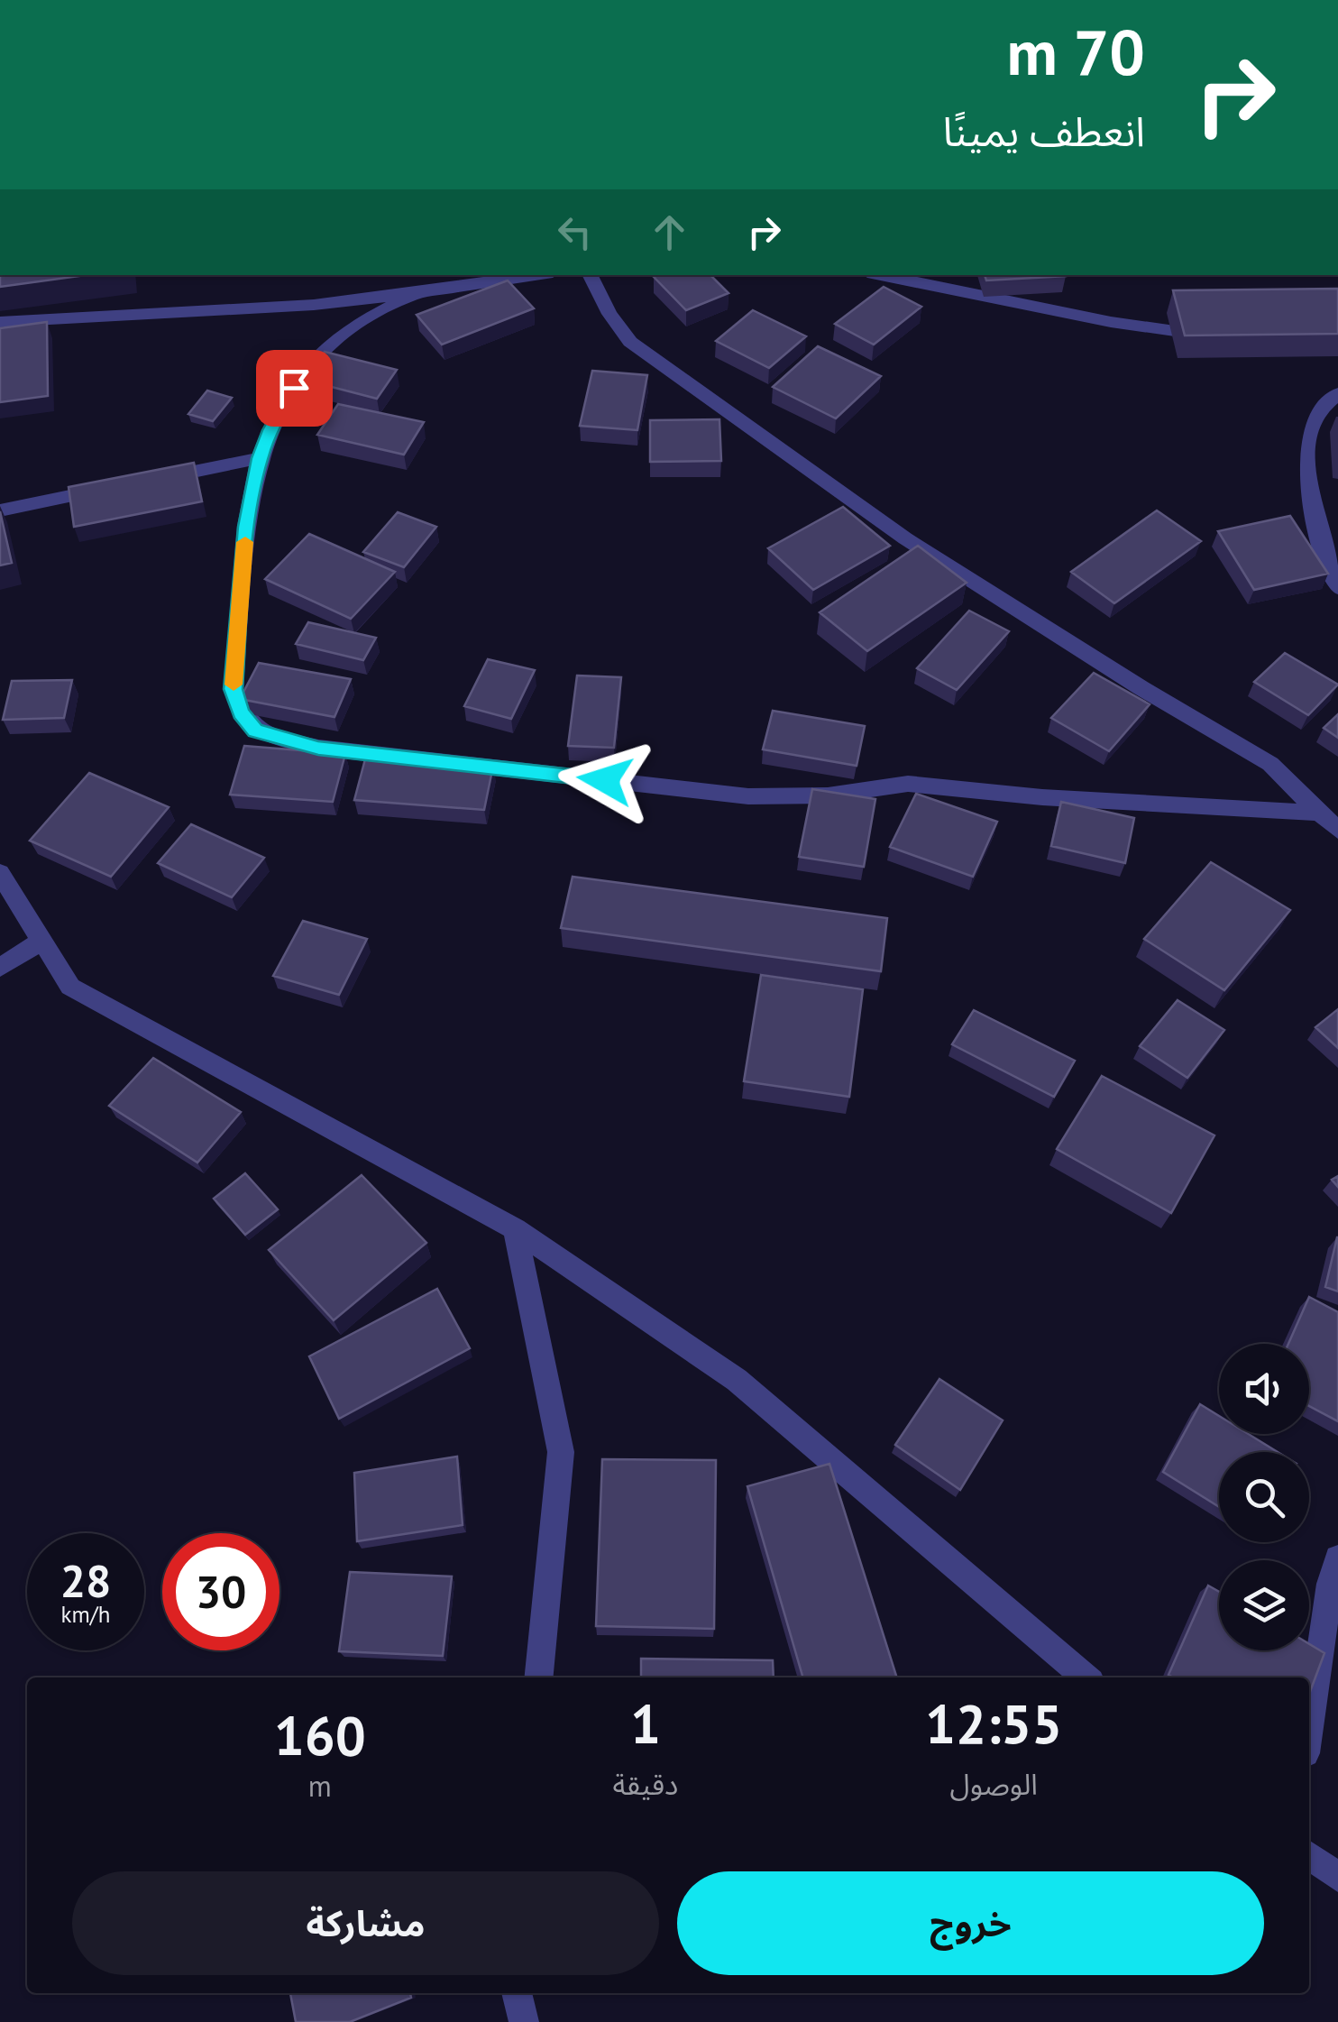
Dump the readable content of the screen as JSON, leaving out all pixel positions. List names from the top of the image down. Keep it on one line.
{"page":{"turn":["70 m","انعطف يمينًا"],"speed":"28 km/h","limit":"30","eta":["12:55","الوصول","1","دقيقة","160","m"],"buttons":["خروج","مشاركة"]}}
